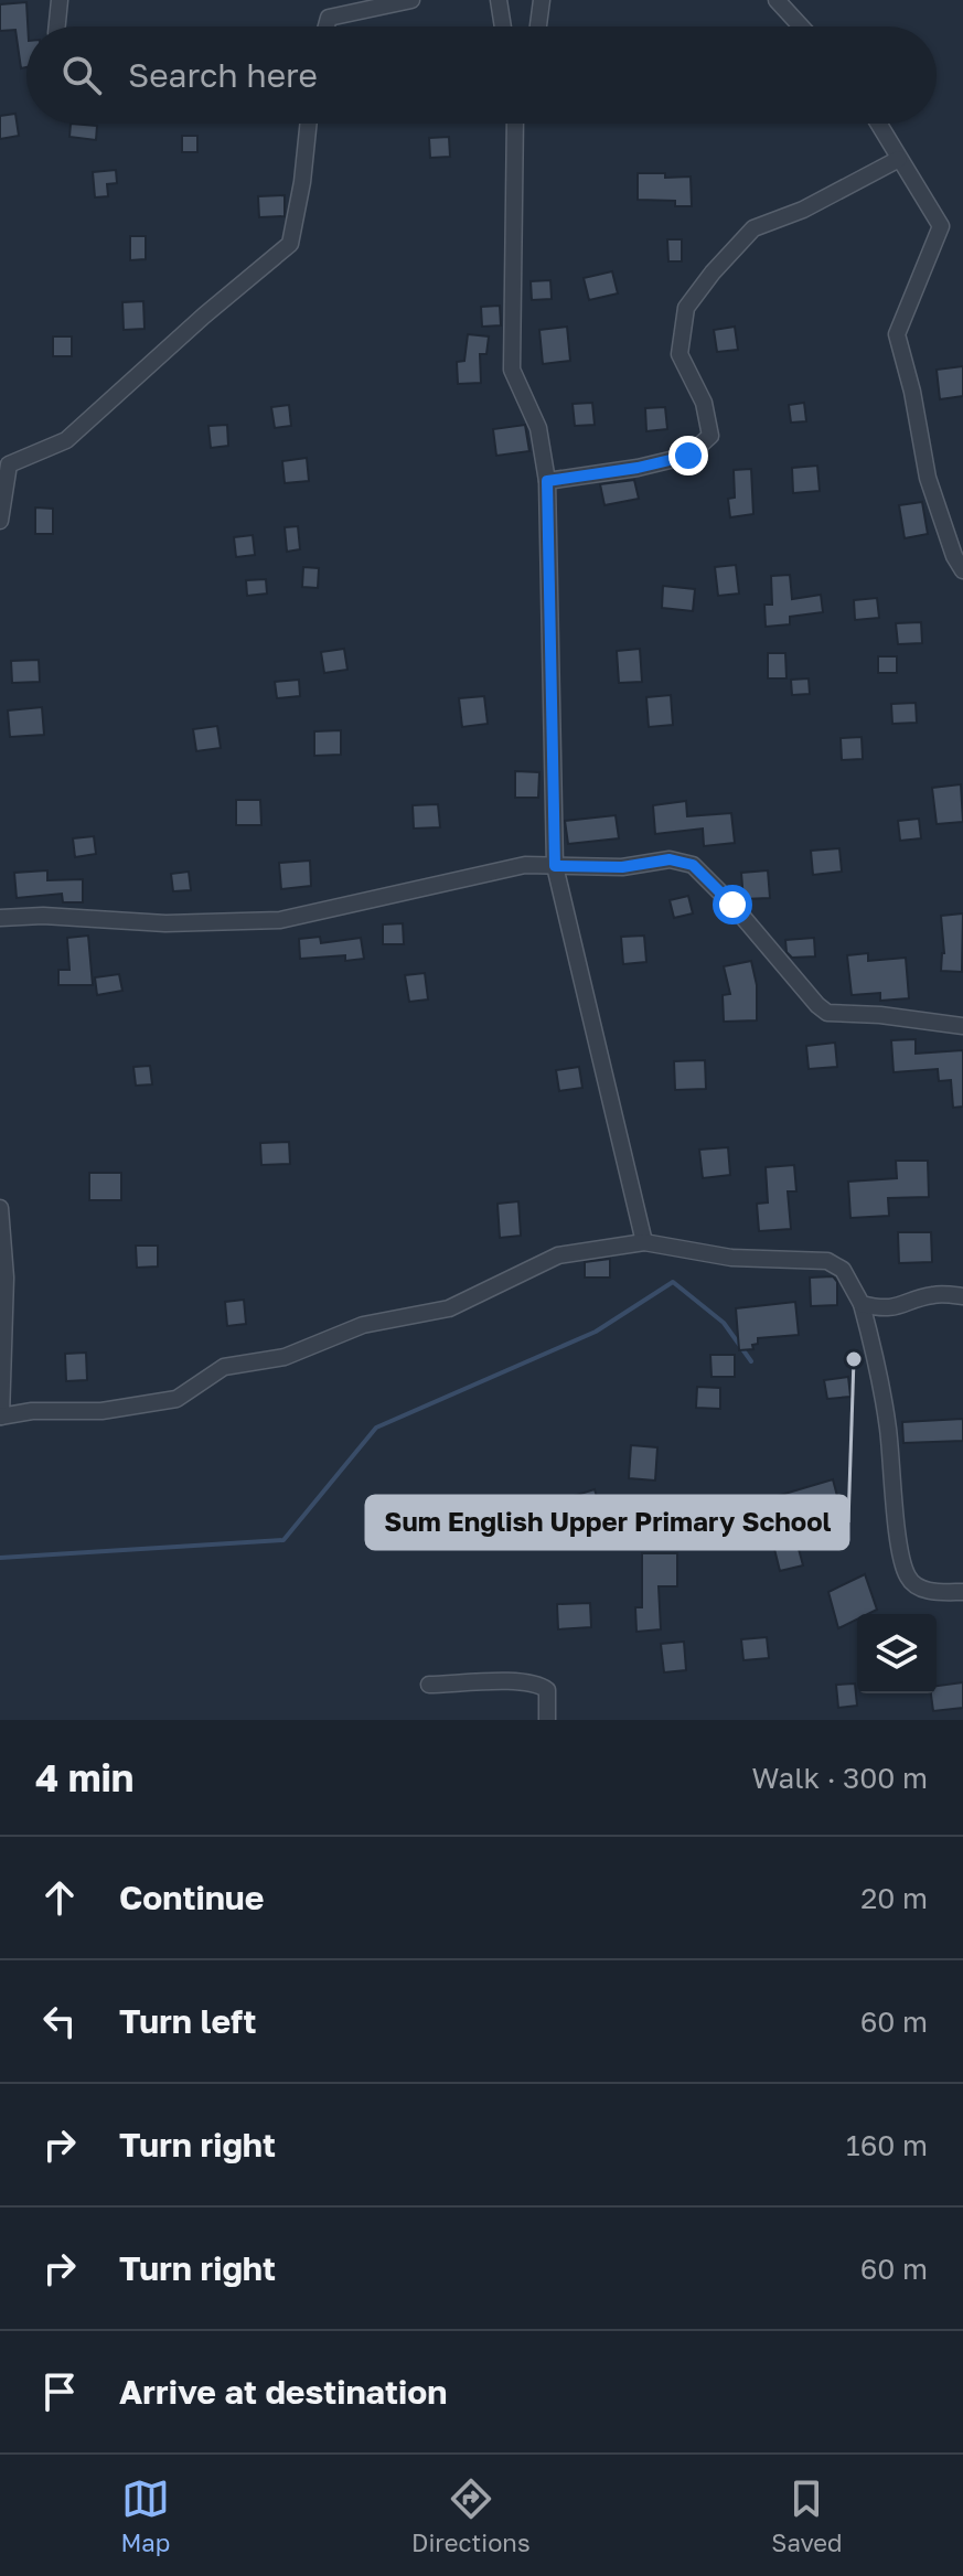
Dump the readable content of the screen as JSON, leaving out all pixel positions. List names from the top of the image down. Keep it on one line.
{"places":["Sum English Upper Primary School"],"page":{"search":"Search here","heading":["4 min","Walk · 300 m"],"list":[["Continue","20 m"],["Turn left","60 m"],["Turn right","160 m"],["Turn right","60 m"],"Arrive at destination"],"nav":["Map","Directions","Saved"]}}
